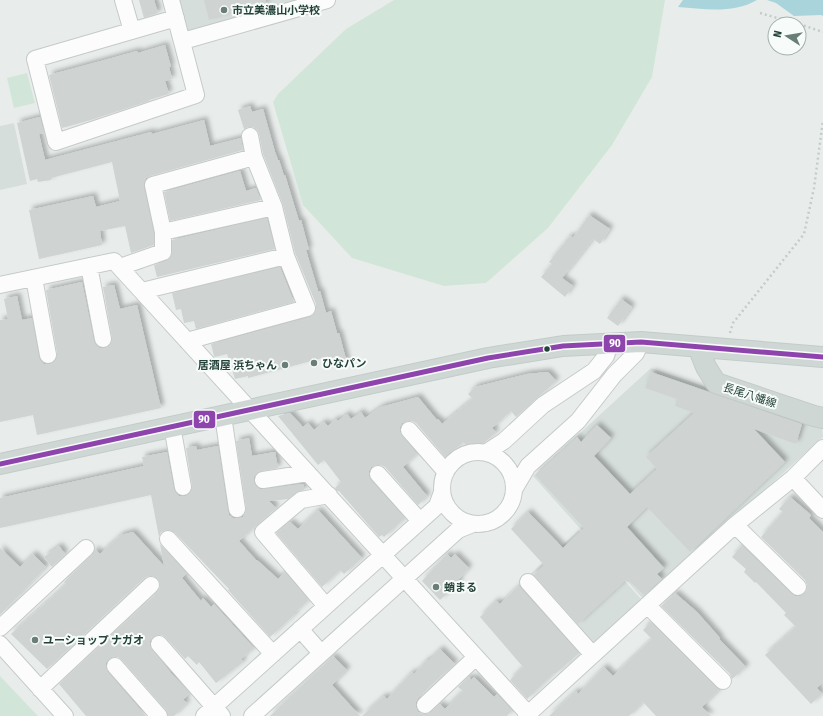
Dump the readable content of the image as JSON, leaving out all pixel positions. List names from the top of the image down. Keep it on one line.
{"streets":{"main road":["長尾八幡線"]},"places":["市立美濃山小学校","ひなパン","居酒屋 浜ちゃん","蛸まる","ユーショップ ナガオ"],"lines":["transit line 90"],"north":"left"}
